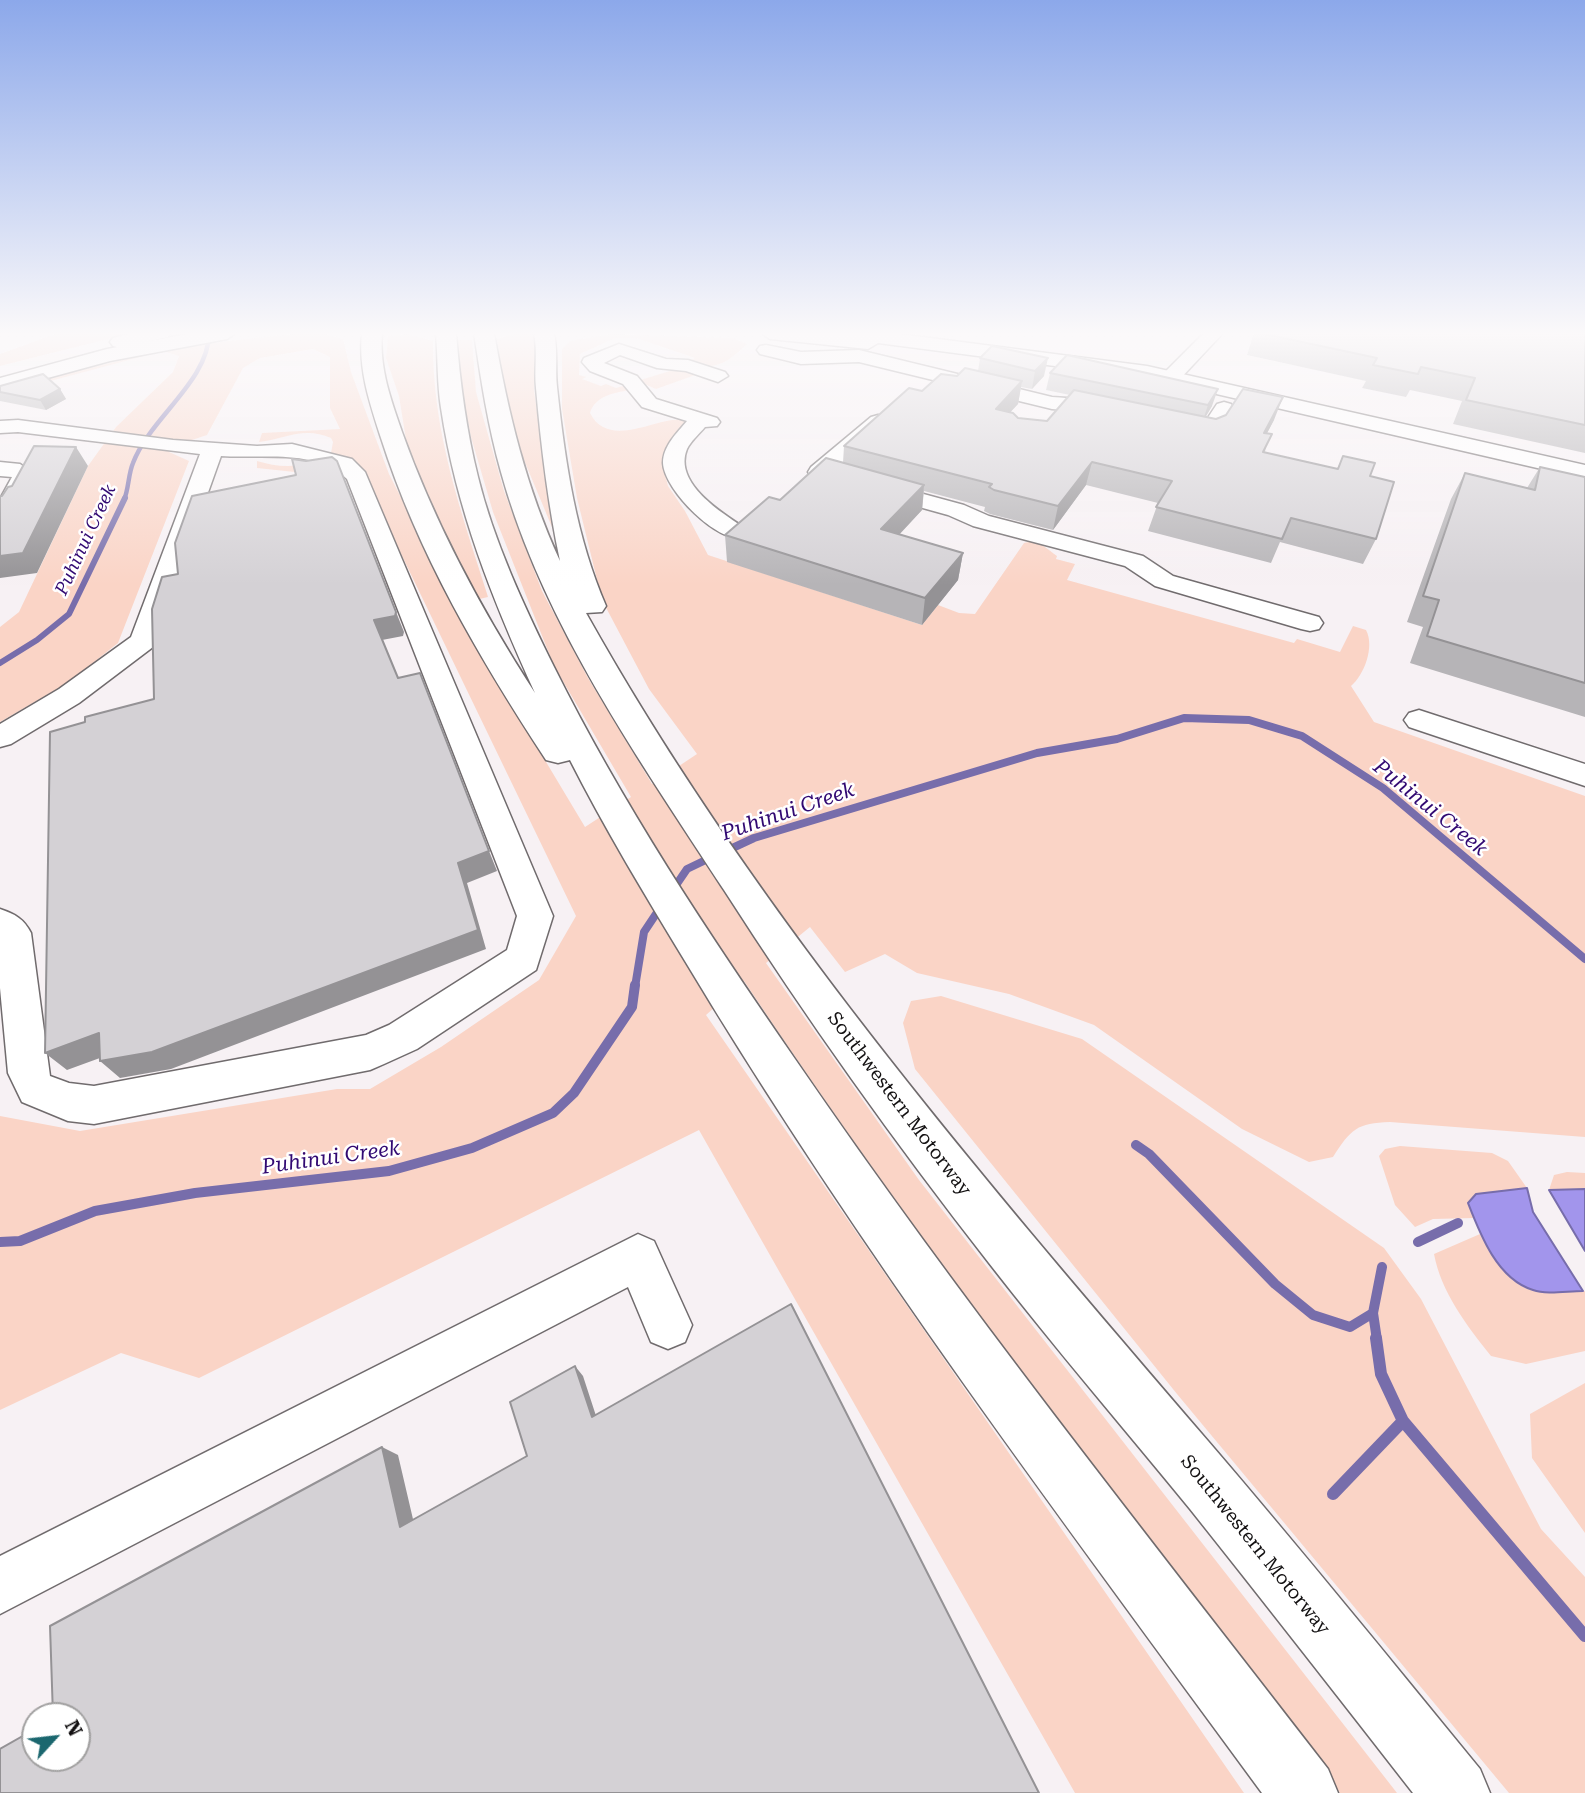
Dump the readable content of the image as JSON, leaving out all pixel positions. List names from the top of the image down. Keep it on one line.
{"streets":{"main road":["Southwestern Motorway"]},"water":["Puhinui Creek"],"north":"top right"}
